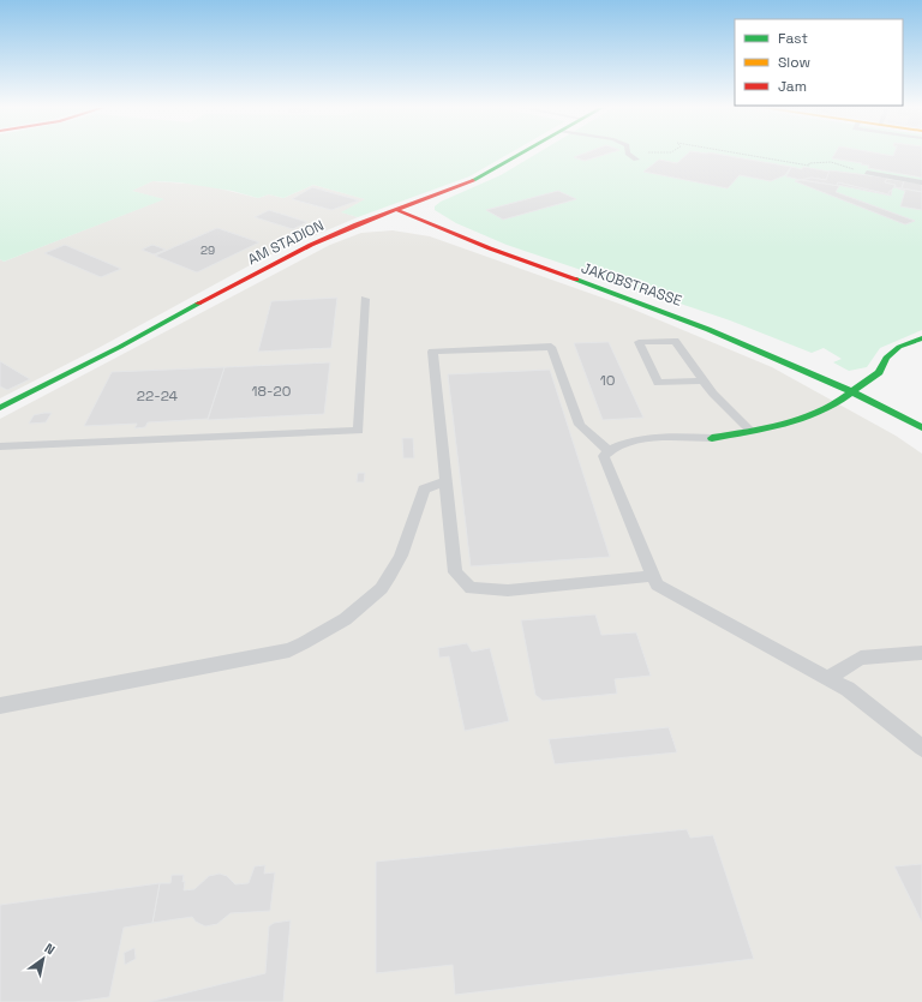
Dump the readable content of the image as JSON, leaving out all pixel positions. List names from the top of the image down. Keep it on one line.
{"streets":{"street":["AM STADION","JAKOBSTRASSE"]},"crossings":[["AM STADION","JAKOBSTRASSE"]],"house_numbers":["29","10","18-20","22-24"],"legend":["Fast","Slow","Jam"],"north":"top right"}
